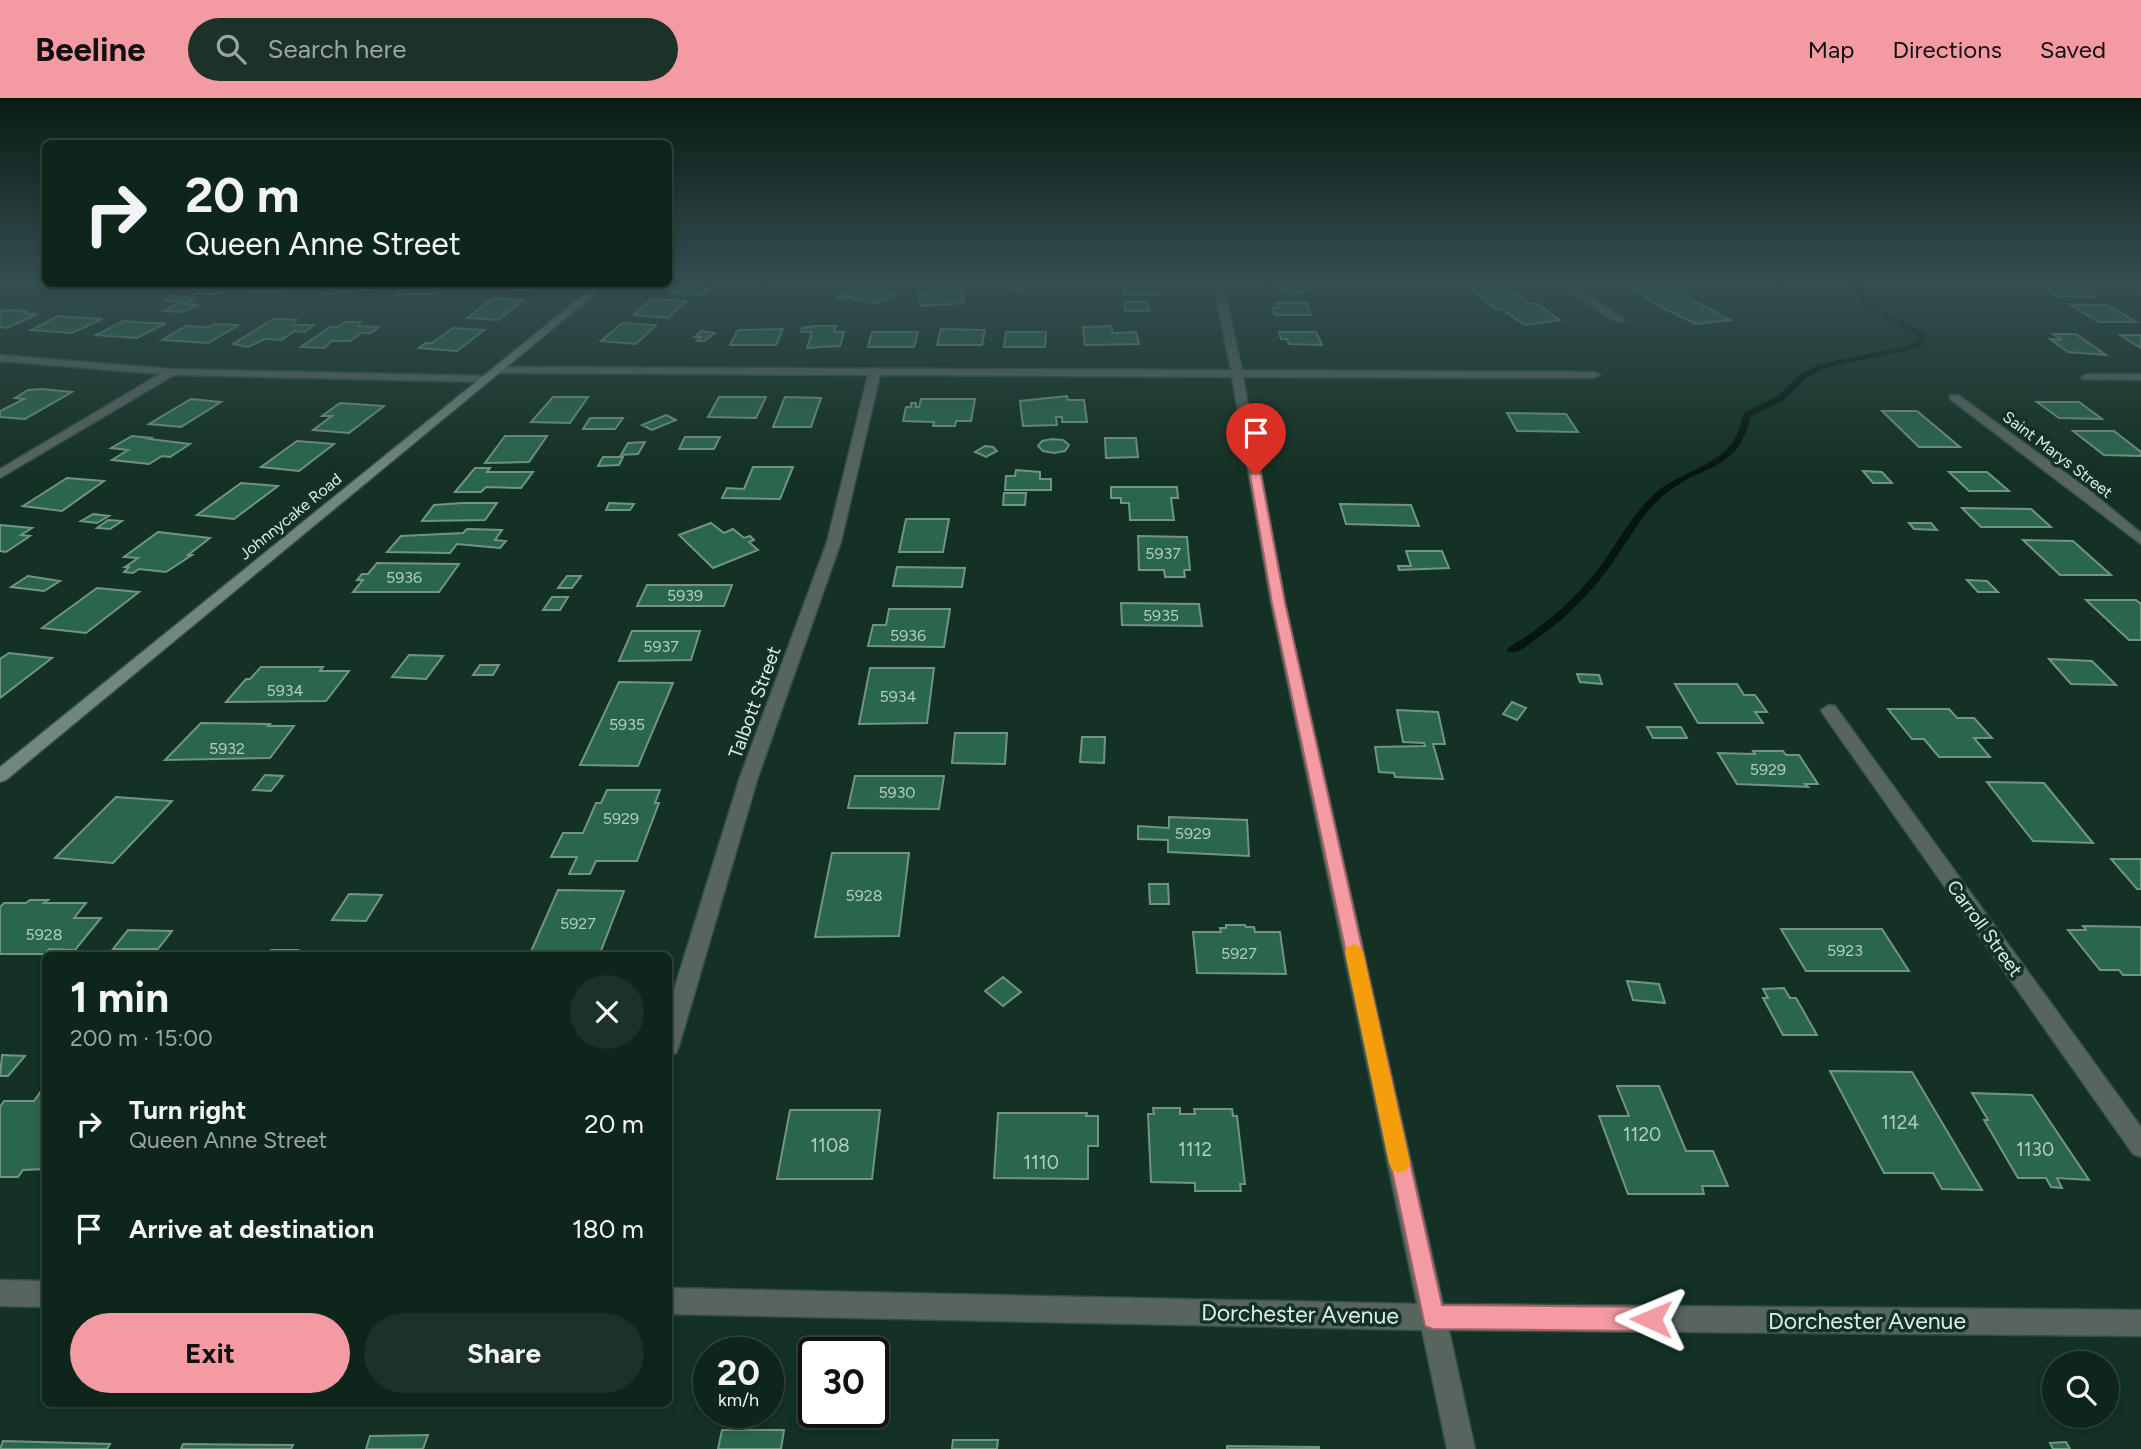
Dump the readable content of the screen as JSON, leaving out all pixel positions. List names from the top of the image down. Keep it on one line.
{"streets":{"main road":["Johnnycake Road"],"street":["Saint Marys Street","Talbott Street","Carroll Street","Dorchester Avenue"]},"house_numbers":["5937","5936","5939","5935","5936","5937","5934","5934","5935","5932","5929","5930","5929","5929","5928","5927","5928","5923","5927","1124","1120","1108","1112","1130","1110"],"page":{"header":"Beeline","search":"Search here","nav":["Map","Directions","Saved"],"turn":["20 m","Queen Anne Street"],"heading":["1 min","200 m · 15:00"],"list":[{"name":"Turn right","note":"Queen Anne Street","value":"20 m"},{"name":"Arrive at destination","value":"180 m"}],"buttons":["Exit","Share"],"speed":"20 km/h","limit":"30"}}
